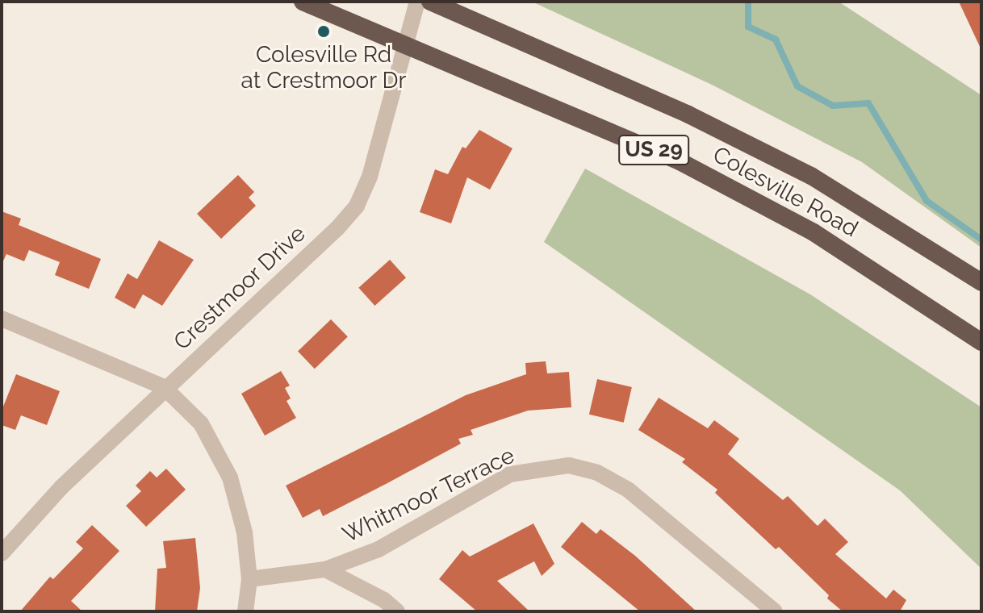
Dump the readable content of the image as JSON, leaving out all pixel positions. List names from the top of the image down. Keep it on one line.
{"streets":{"highway":["US 29","Colesville Road"],"street":["Crestmoor Drive","Whitmoor Terrace"]},"crossings":[["Colesville Road","Crestmoor Drive"]],"places":["Colesville Rd at Crestmoor Dr"]}
